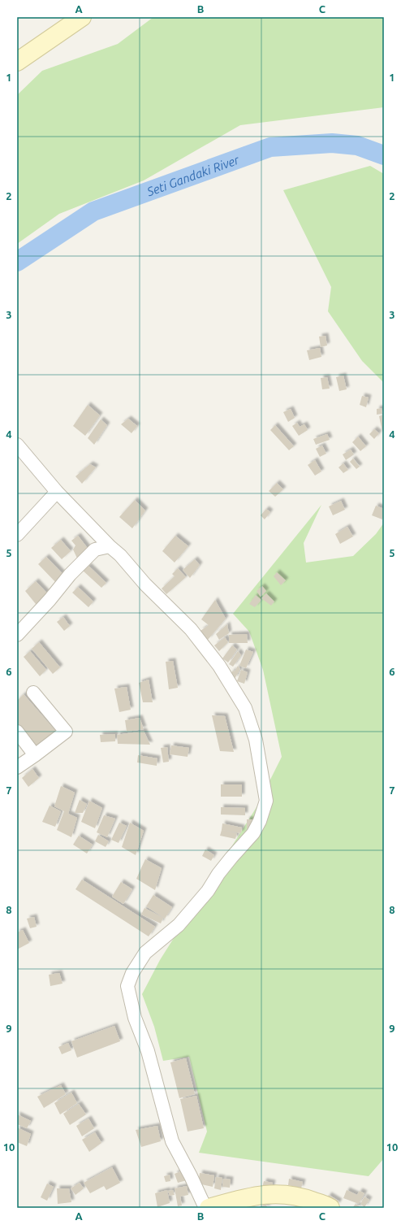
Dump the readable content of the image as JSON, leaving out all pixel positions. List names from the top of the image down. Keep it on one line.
{"water":["Seti Gandaki River"],"grid":{"columns":["A","B","C"],"rows":["1","2","3","4","5","6","7","8","9","10"]}}
